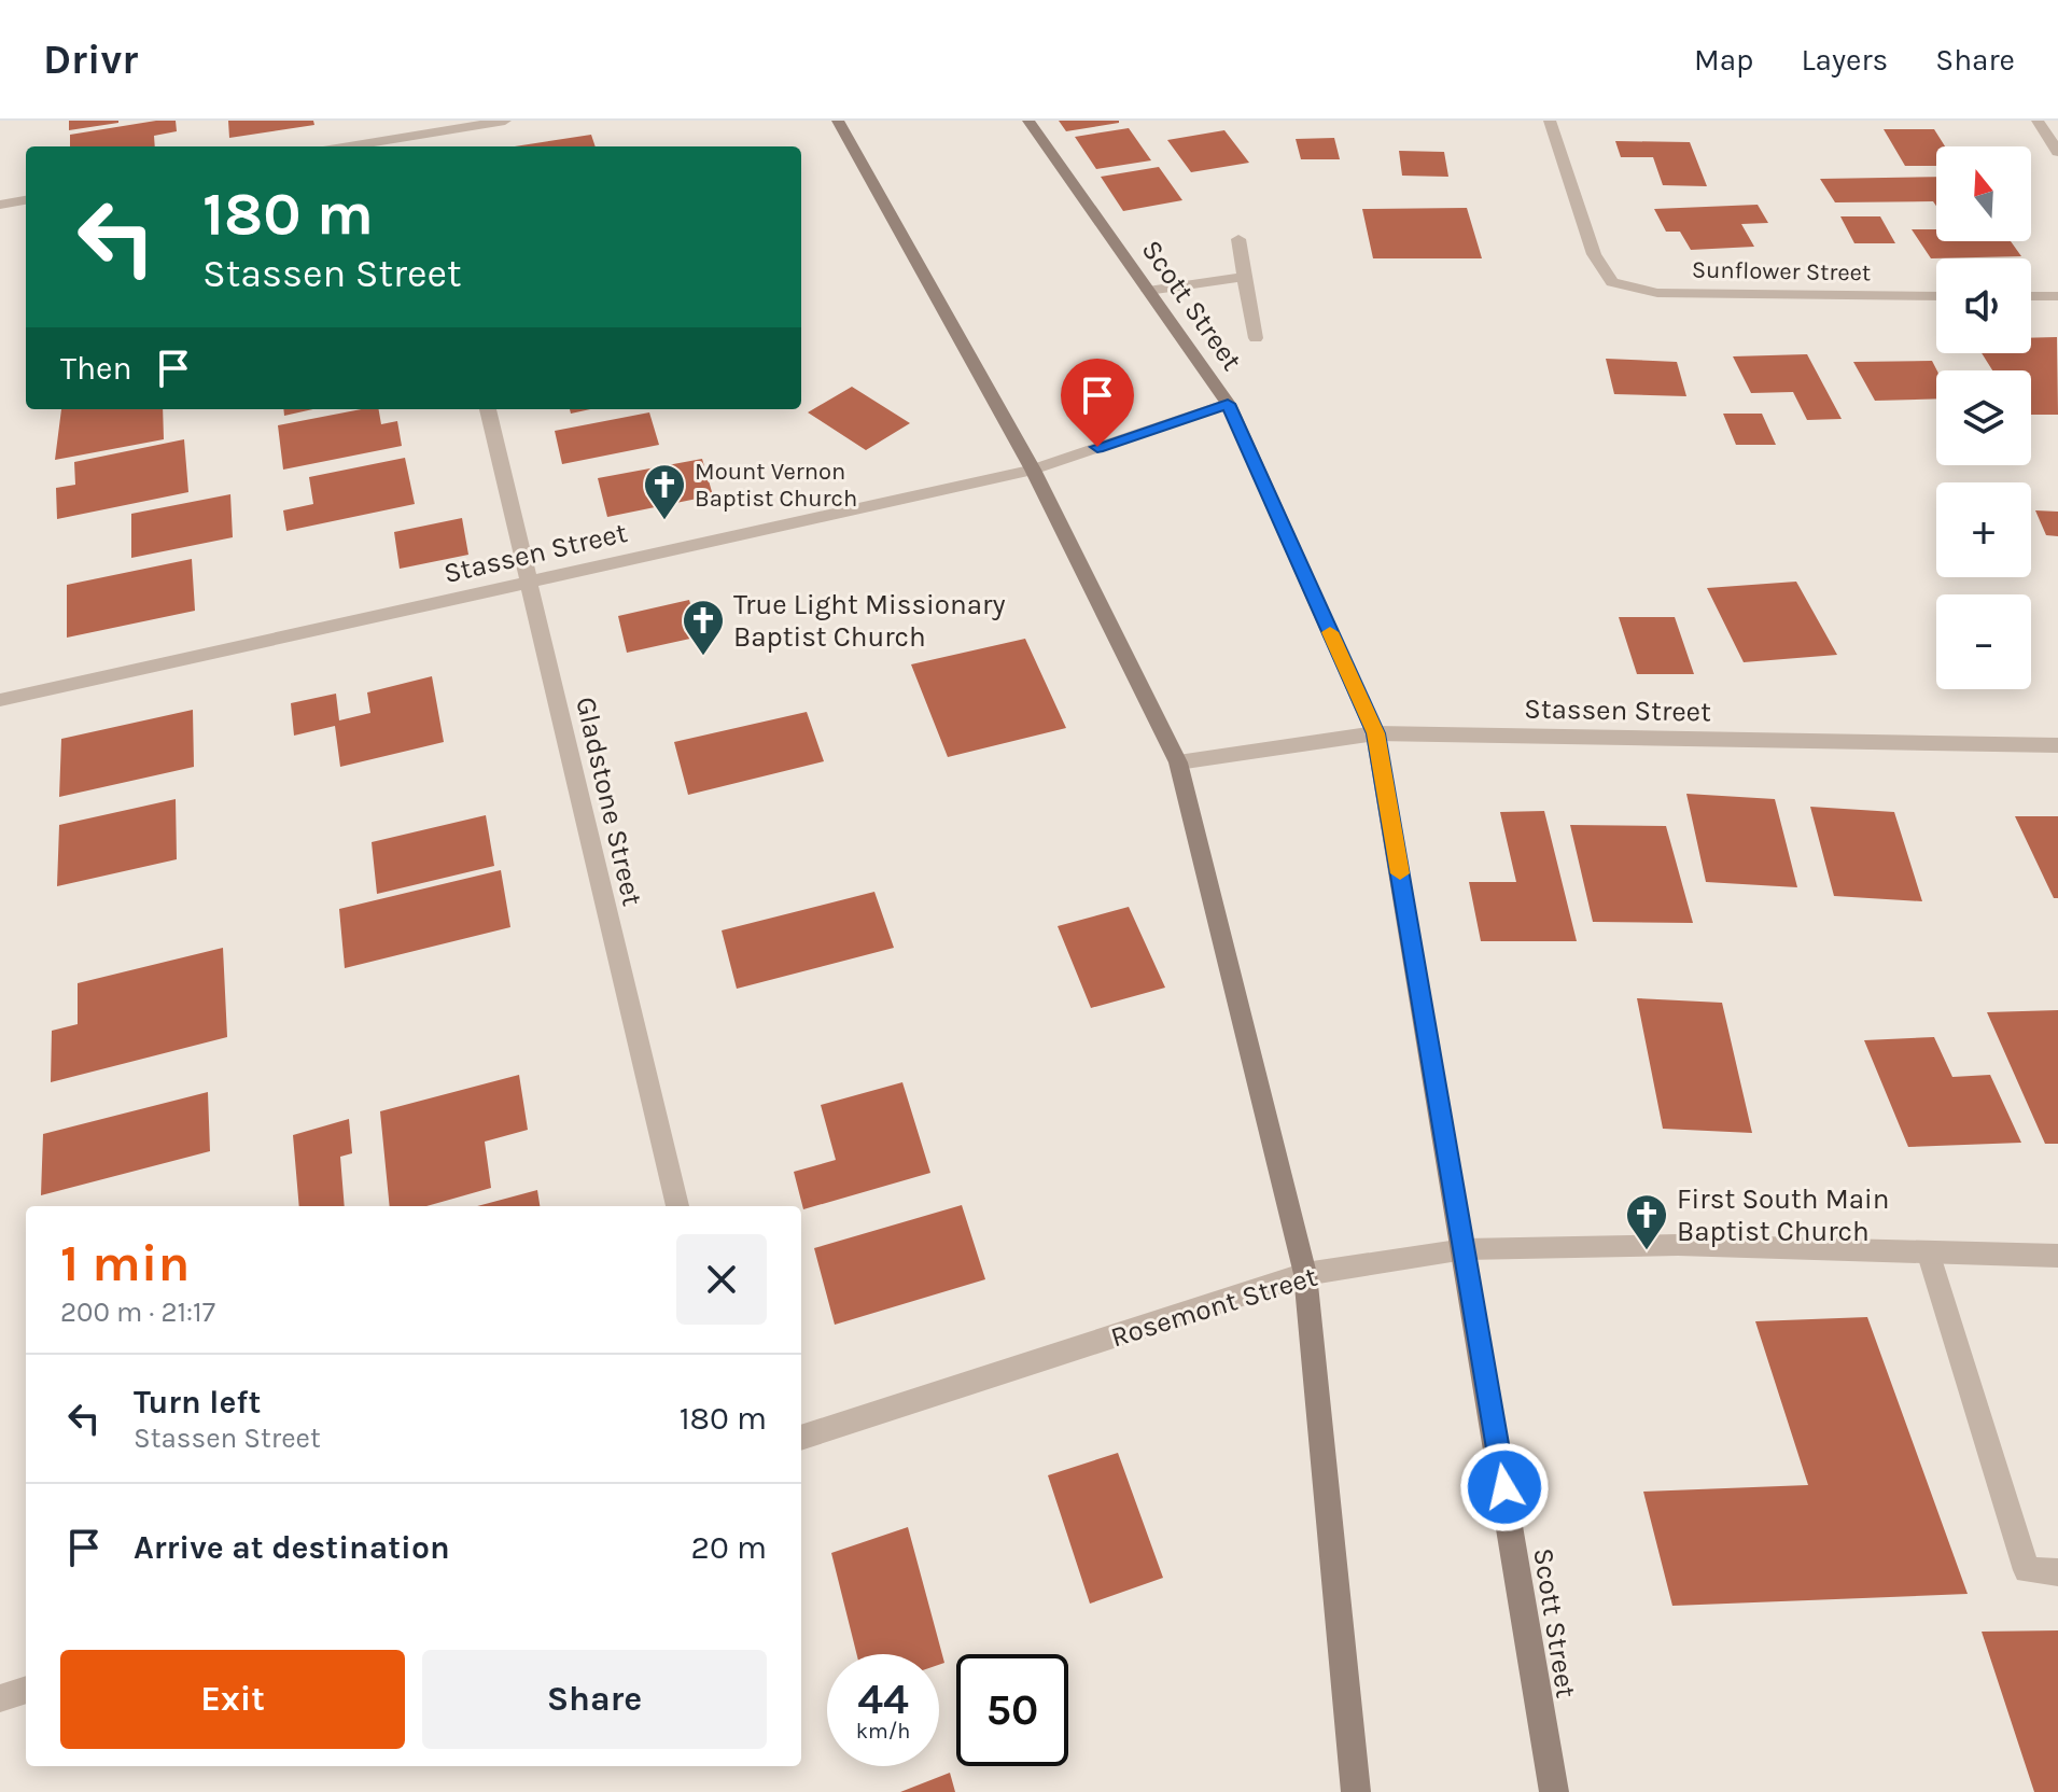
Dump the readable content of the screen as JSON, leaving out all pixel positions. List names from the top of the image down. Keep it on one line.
{"streets":{"main road":["Scott Street"],"street":["Sunflower Street","Stassen Street","Gladstone Street","Rosemont Street"]},"crossings":[["Scott Street","Stassen Street"],["Scott Street","Rosemont Street"],["Stassen Street","Gladstone Street"]],"places":{"church":["Mount Vernon Baptist Church","True Light Missionary Baptist Church","First South Main Baptist Church"]},"north":"top","page":{"header":"Drivr","nav":["Map","Layers","Share"],"map_buttons":["+","−"],"turn":["180 m","Stassen Street"],"then":"Then","heading":["1 min","200 m · 21:17"],"list":[{"name":"Turn left","note":"Stassen Street","value":"180 m"},{"name":"Arrive at destination","value":"20 m"}],"buttons":["Exit","Share"],"speed":"44 km/h","limit":"50"}}
